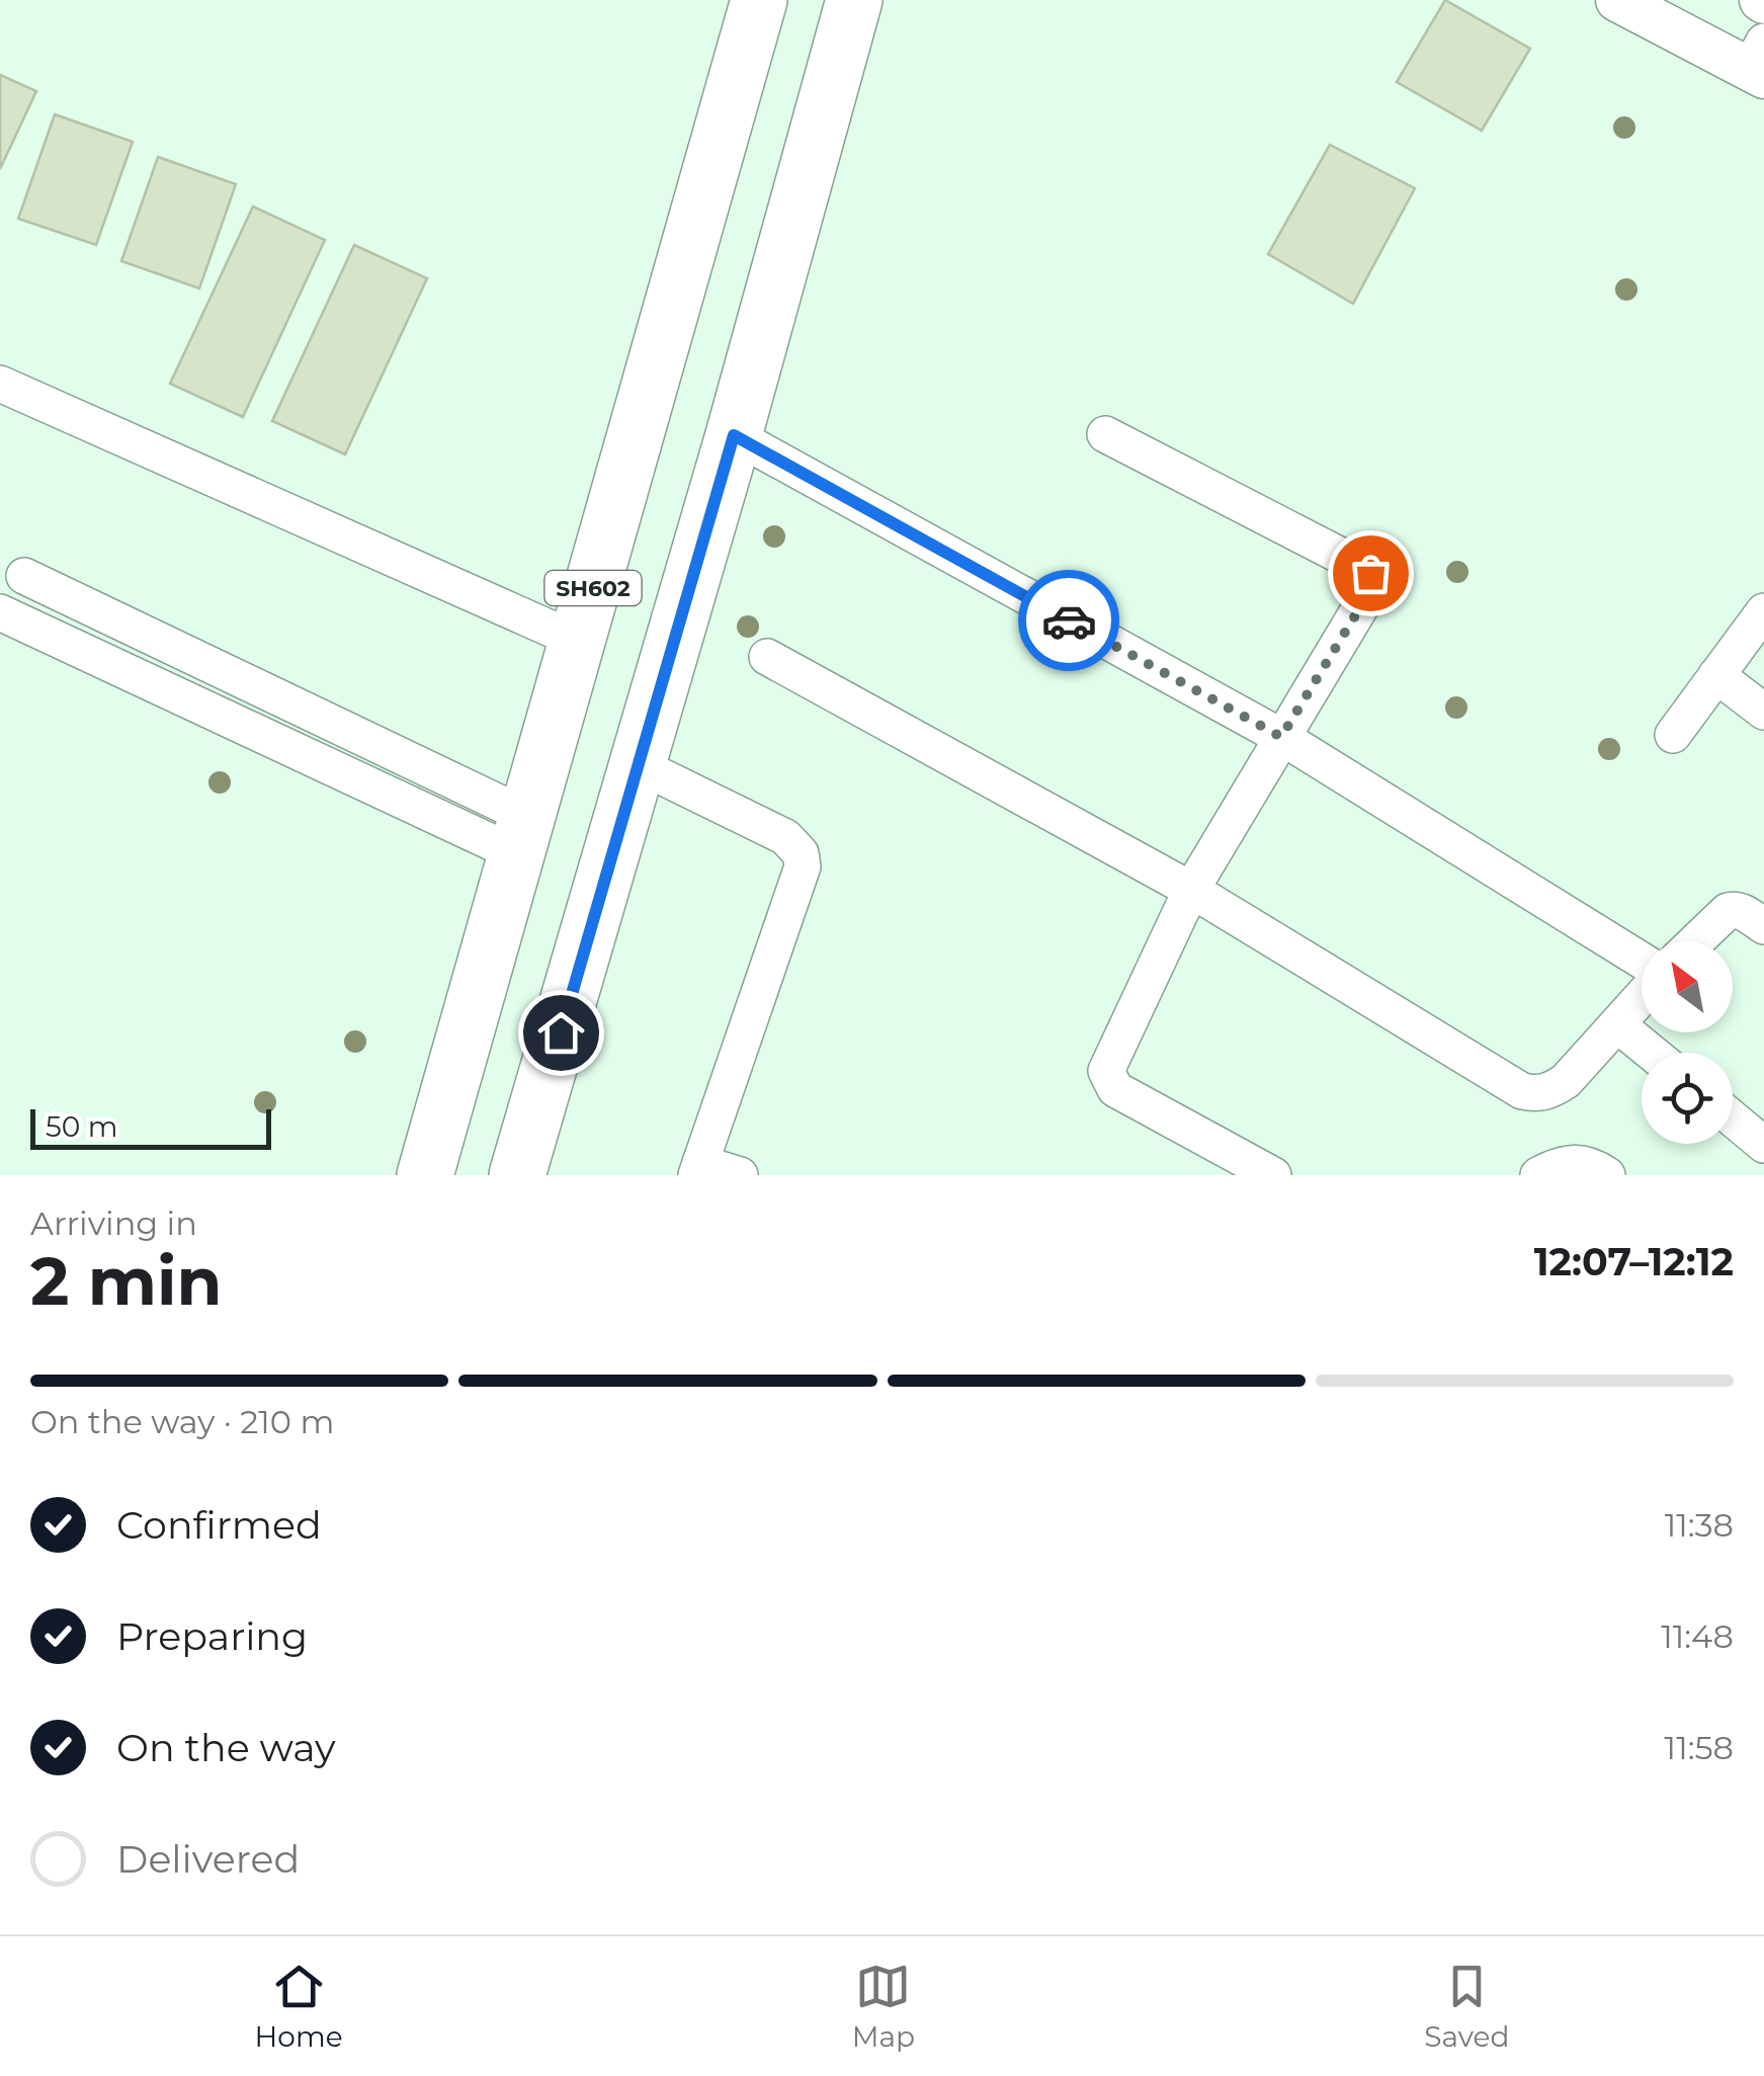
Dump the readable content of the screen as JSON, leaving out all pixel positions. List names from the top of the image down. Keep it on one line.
{"streets":{"main road":["SH602"]},"scale_bar":"50 m","north":"top left","page":{"scale":"50 m","heading":["2 min","Arriving in","12:07–12:12"],"bar":"On the way · 210 m","list":[["Confirmed","11:38"],["Preparing","11:48"],["On the way","11:58"],"Delivered"],"tabs":["Home","Map","Saved"]}}
